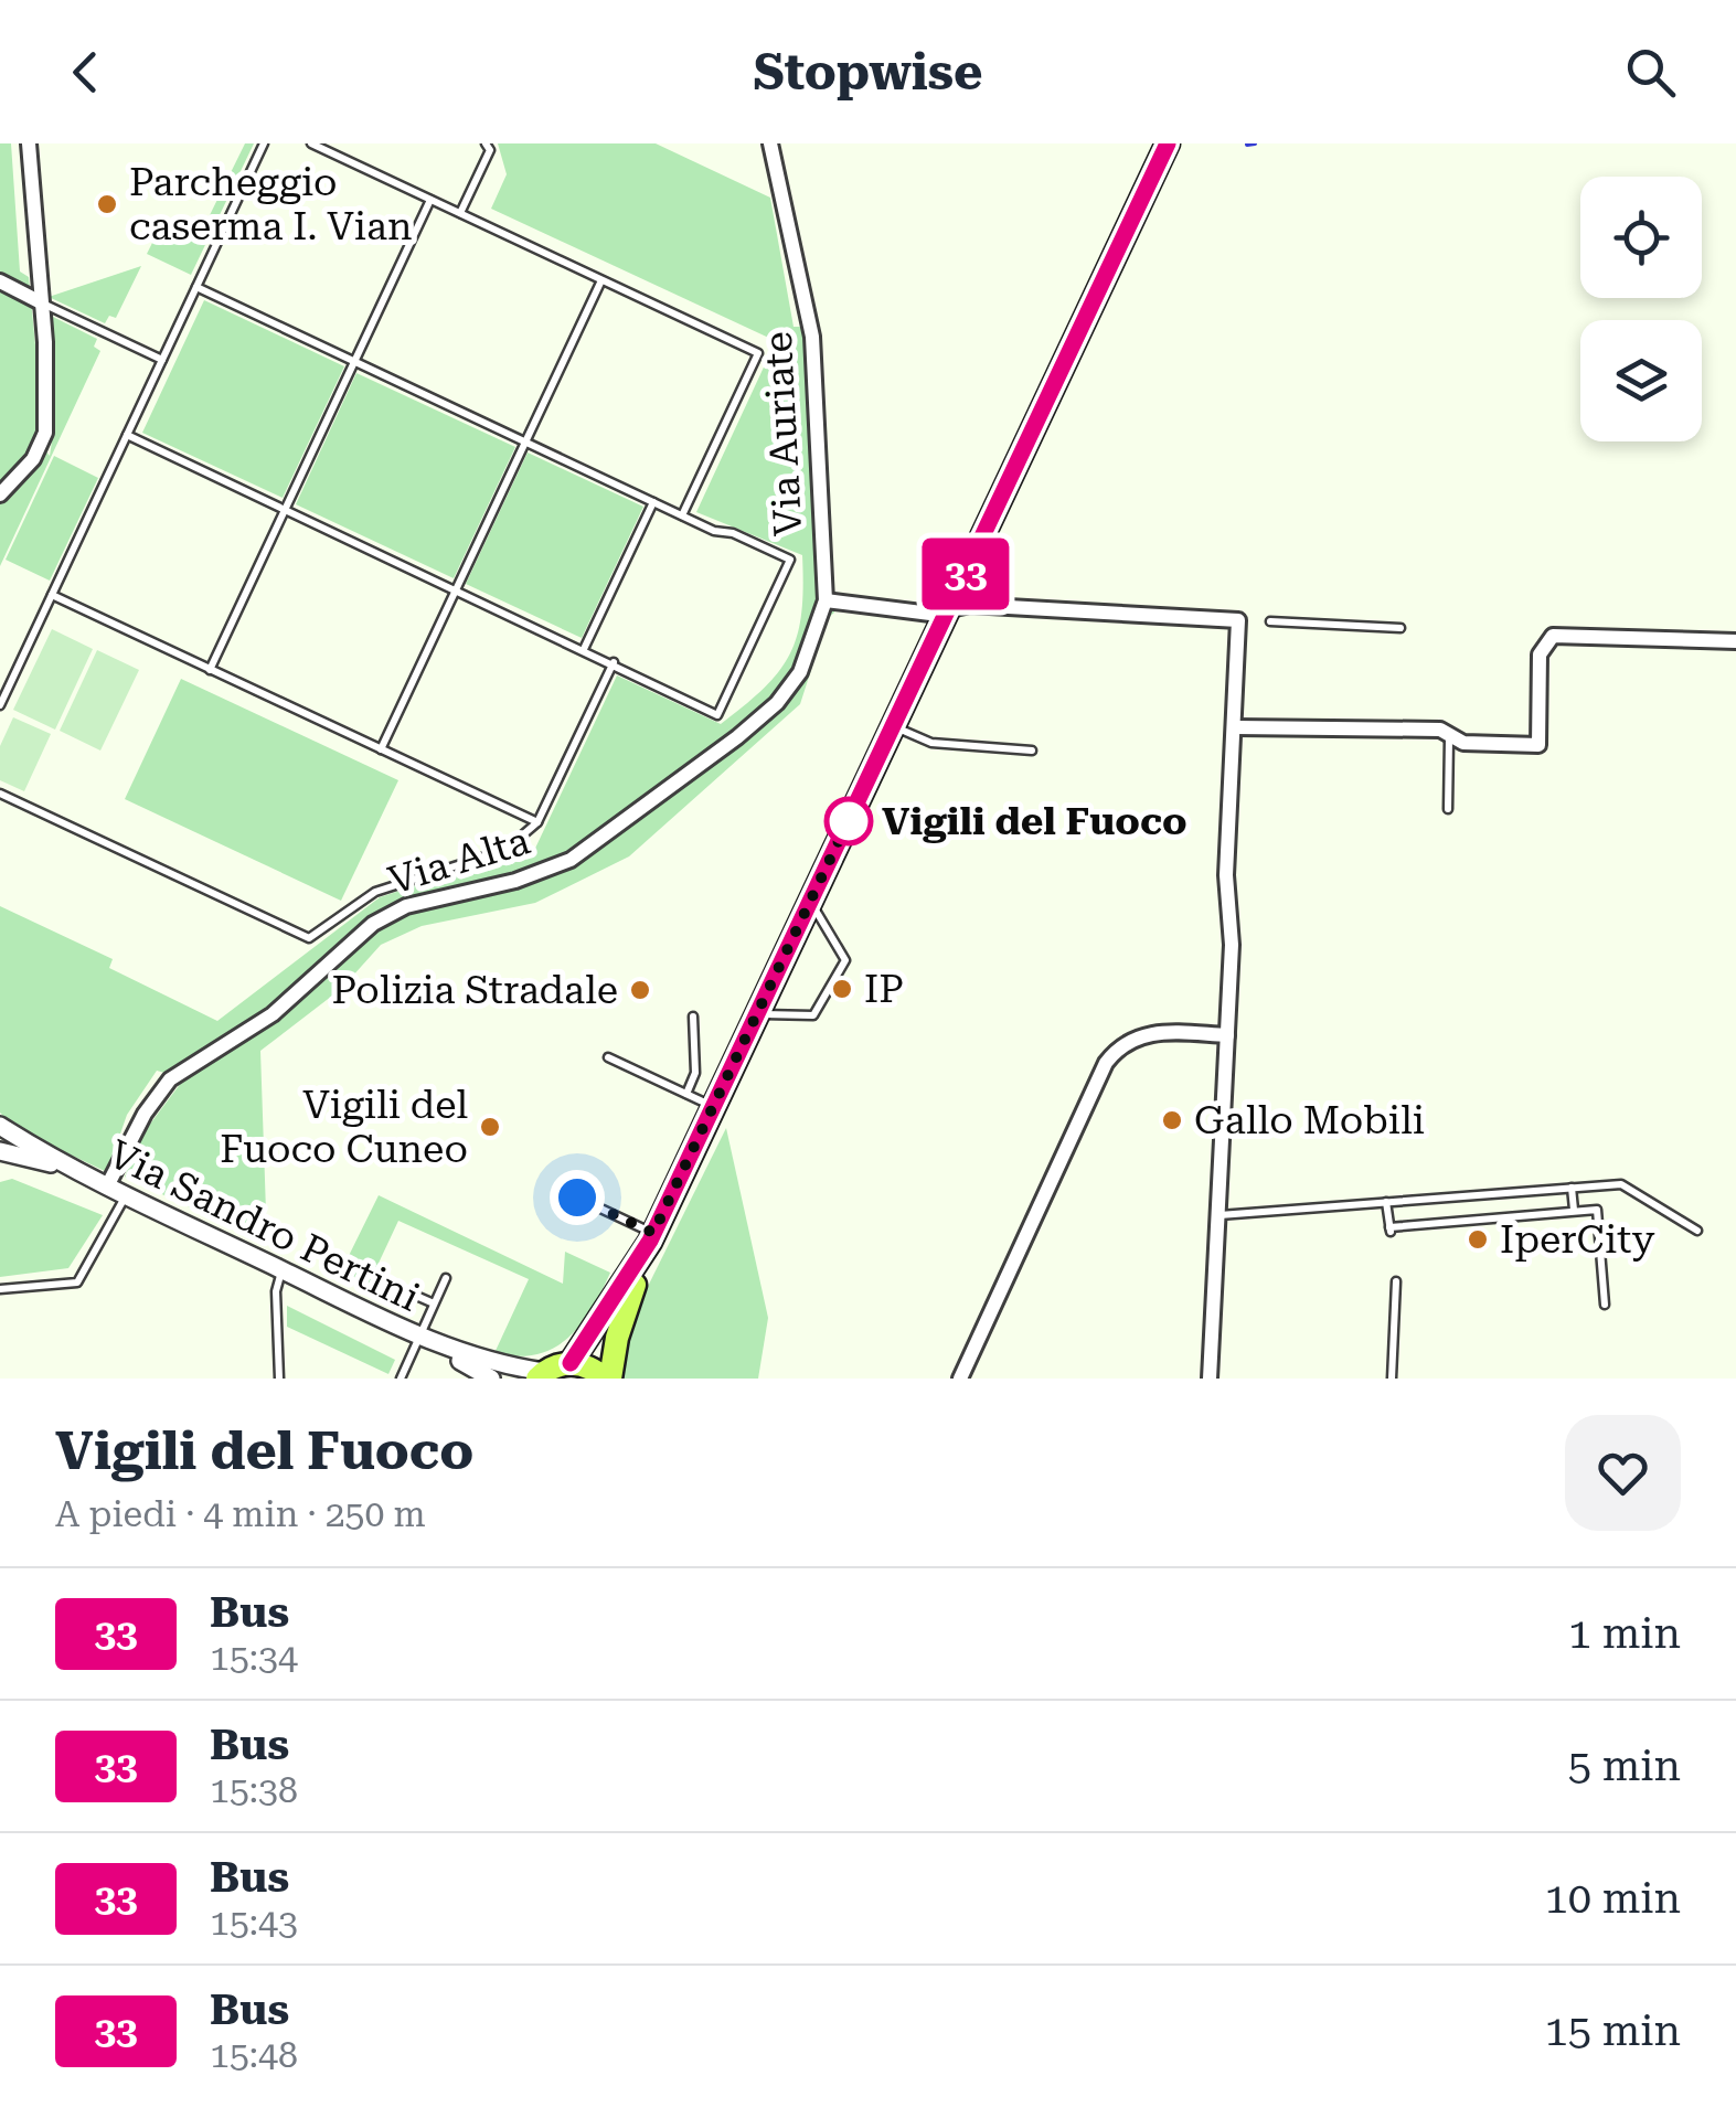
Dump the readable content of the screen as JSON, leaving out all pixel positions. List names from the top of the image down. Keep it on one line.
{"streets":{"street":["Via Auriate","Via Alta","Via Sandro Pertini"]},"crossings":[["Via Auriate","Via Alta"],["Via Alta","Via Sandro Pertini"]],"places":["Parcheggio caserma I. Vian","Vigili del Fuoco","IP","Polizia Stradale","Gallo Mobili","Vigili del Fuoco Cuneo","IperCity"],"lines":["bus line 33"],"page":{"header":"Stopwise","on_map":"33","heading":["Vigili del Fuoco","A piedi · 4 min · 250 m"],"list":[{"mark":"33","name":"Bus","note":"15:34","value":"1 min"},{"mark":"33","name":"Bus","note":"15:38","value":"5 min"},{"mark":"33","name":"Bus","note":"15:43","value":"10 min"},{"mark":"33","name":"Bus","note":"15:48","value":"15 min"}]}}
